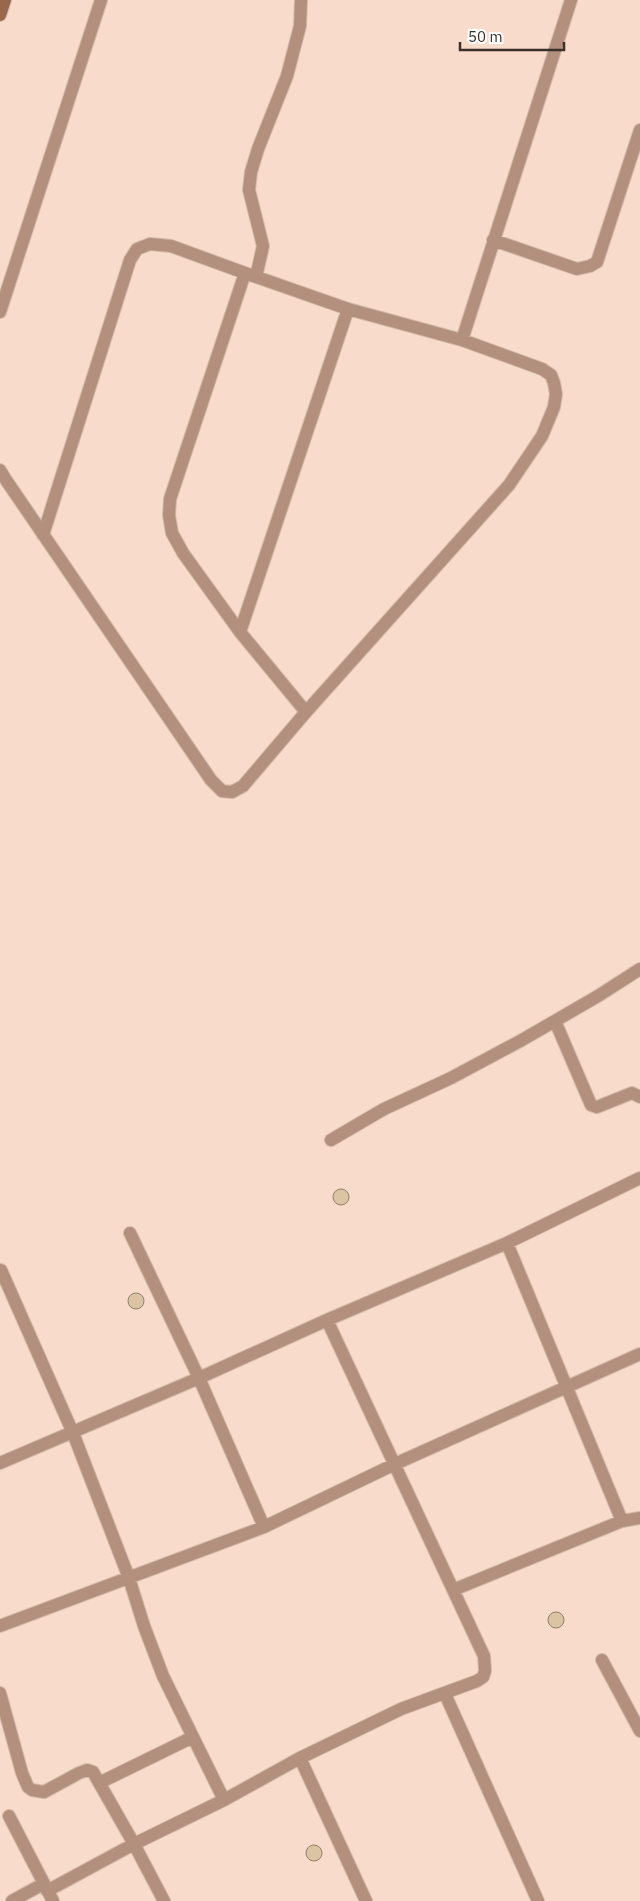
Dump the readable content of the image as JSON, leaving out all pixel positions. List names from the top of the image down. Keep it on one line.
{"scale_bar":"50 m"}
